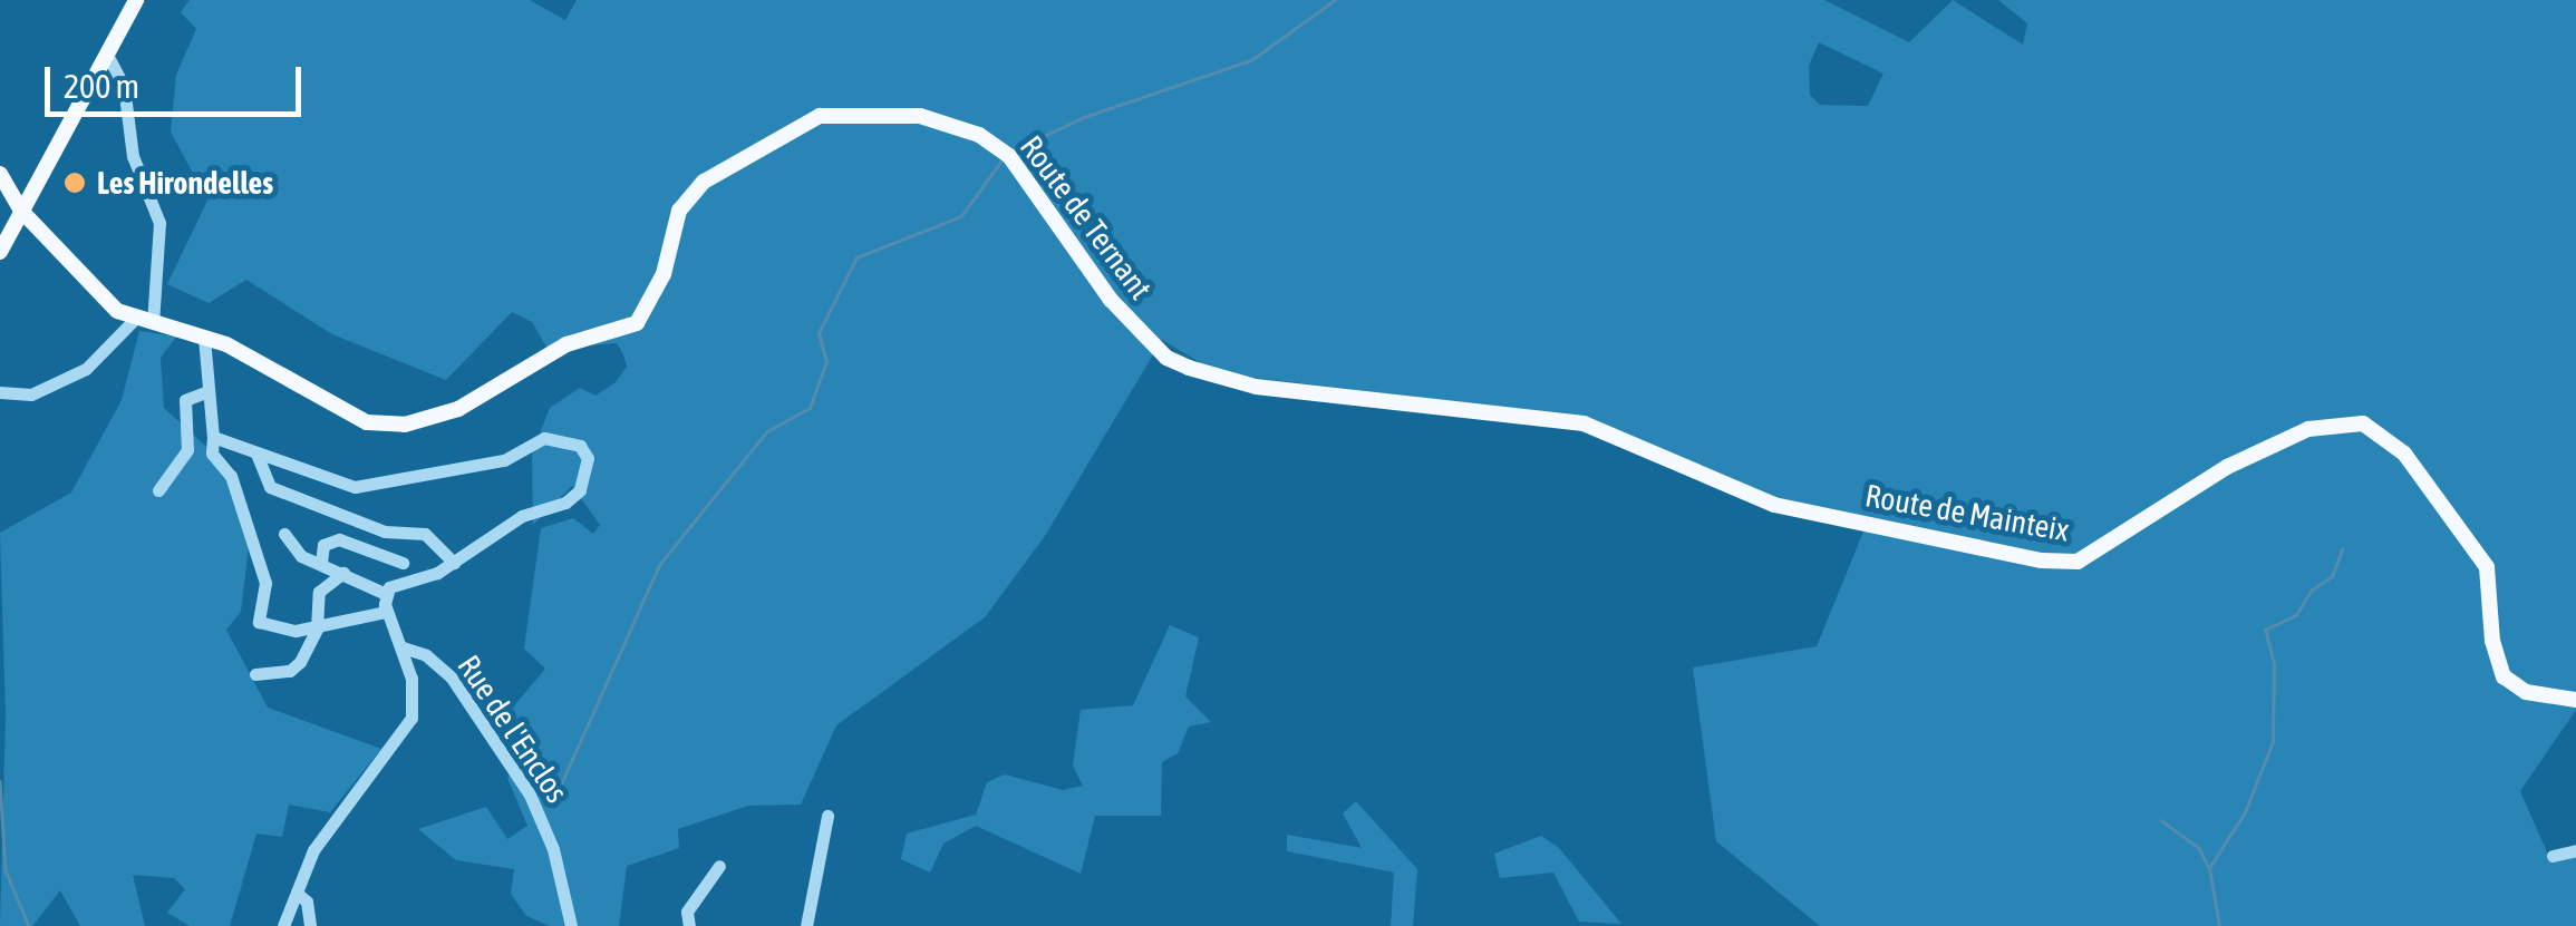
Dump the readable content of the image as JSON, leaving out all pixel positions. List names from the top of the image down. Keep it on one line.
{"streets":{"main road":["Route de Ternant","Route de Mainteix"],"street":["Rue de l'Enclos"]},"crossings":[["Route de Ternant","Route de Mainteix"]],"places":["Les Hirondelles"],"scale_bar":"200 m"}
